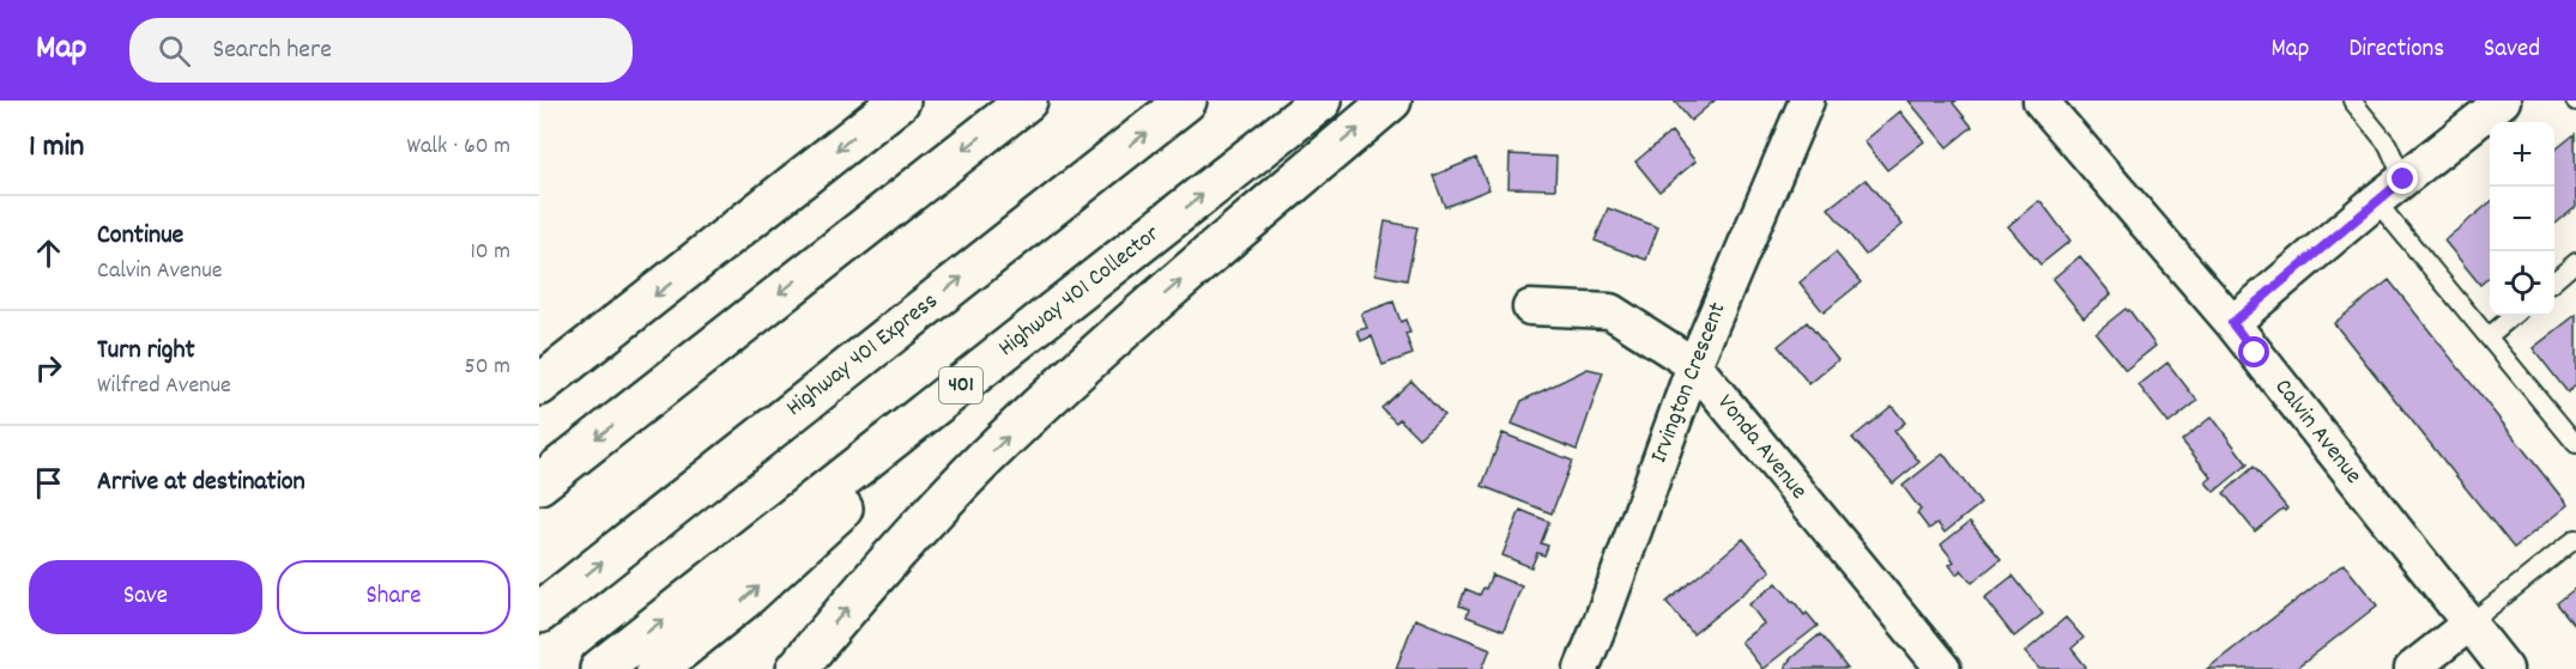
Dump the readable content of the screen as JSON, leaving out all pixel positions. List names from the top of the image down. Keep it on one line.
{"streets":{"highway":["Highway 401 Collector","Highway 401 Express","401"],"street":["Irvington Crescent","Calvin Avenue","Vonda Avenue"]},"crossings":[["Irvington Crescent","Vonda Avenue"]],"page":{"header":"Map","search":"Search here","nav":["Map","Directions","Saved"],"heading":["1 min","Walk · 60 m"],"map_buttons":["+","−"],"list":[["Continue","Calvin Avenue","10 m"],["Turn right","Wilfred Avenue","50 m"],"Arrive at destination"],"buttons":["Save","Share"]}}
